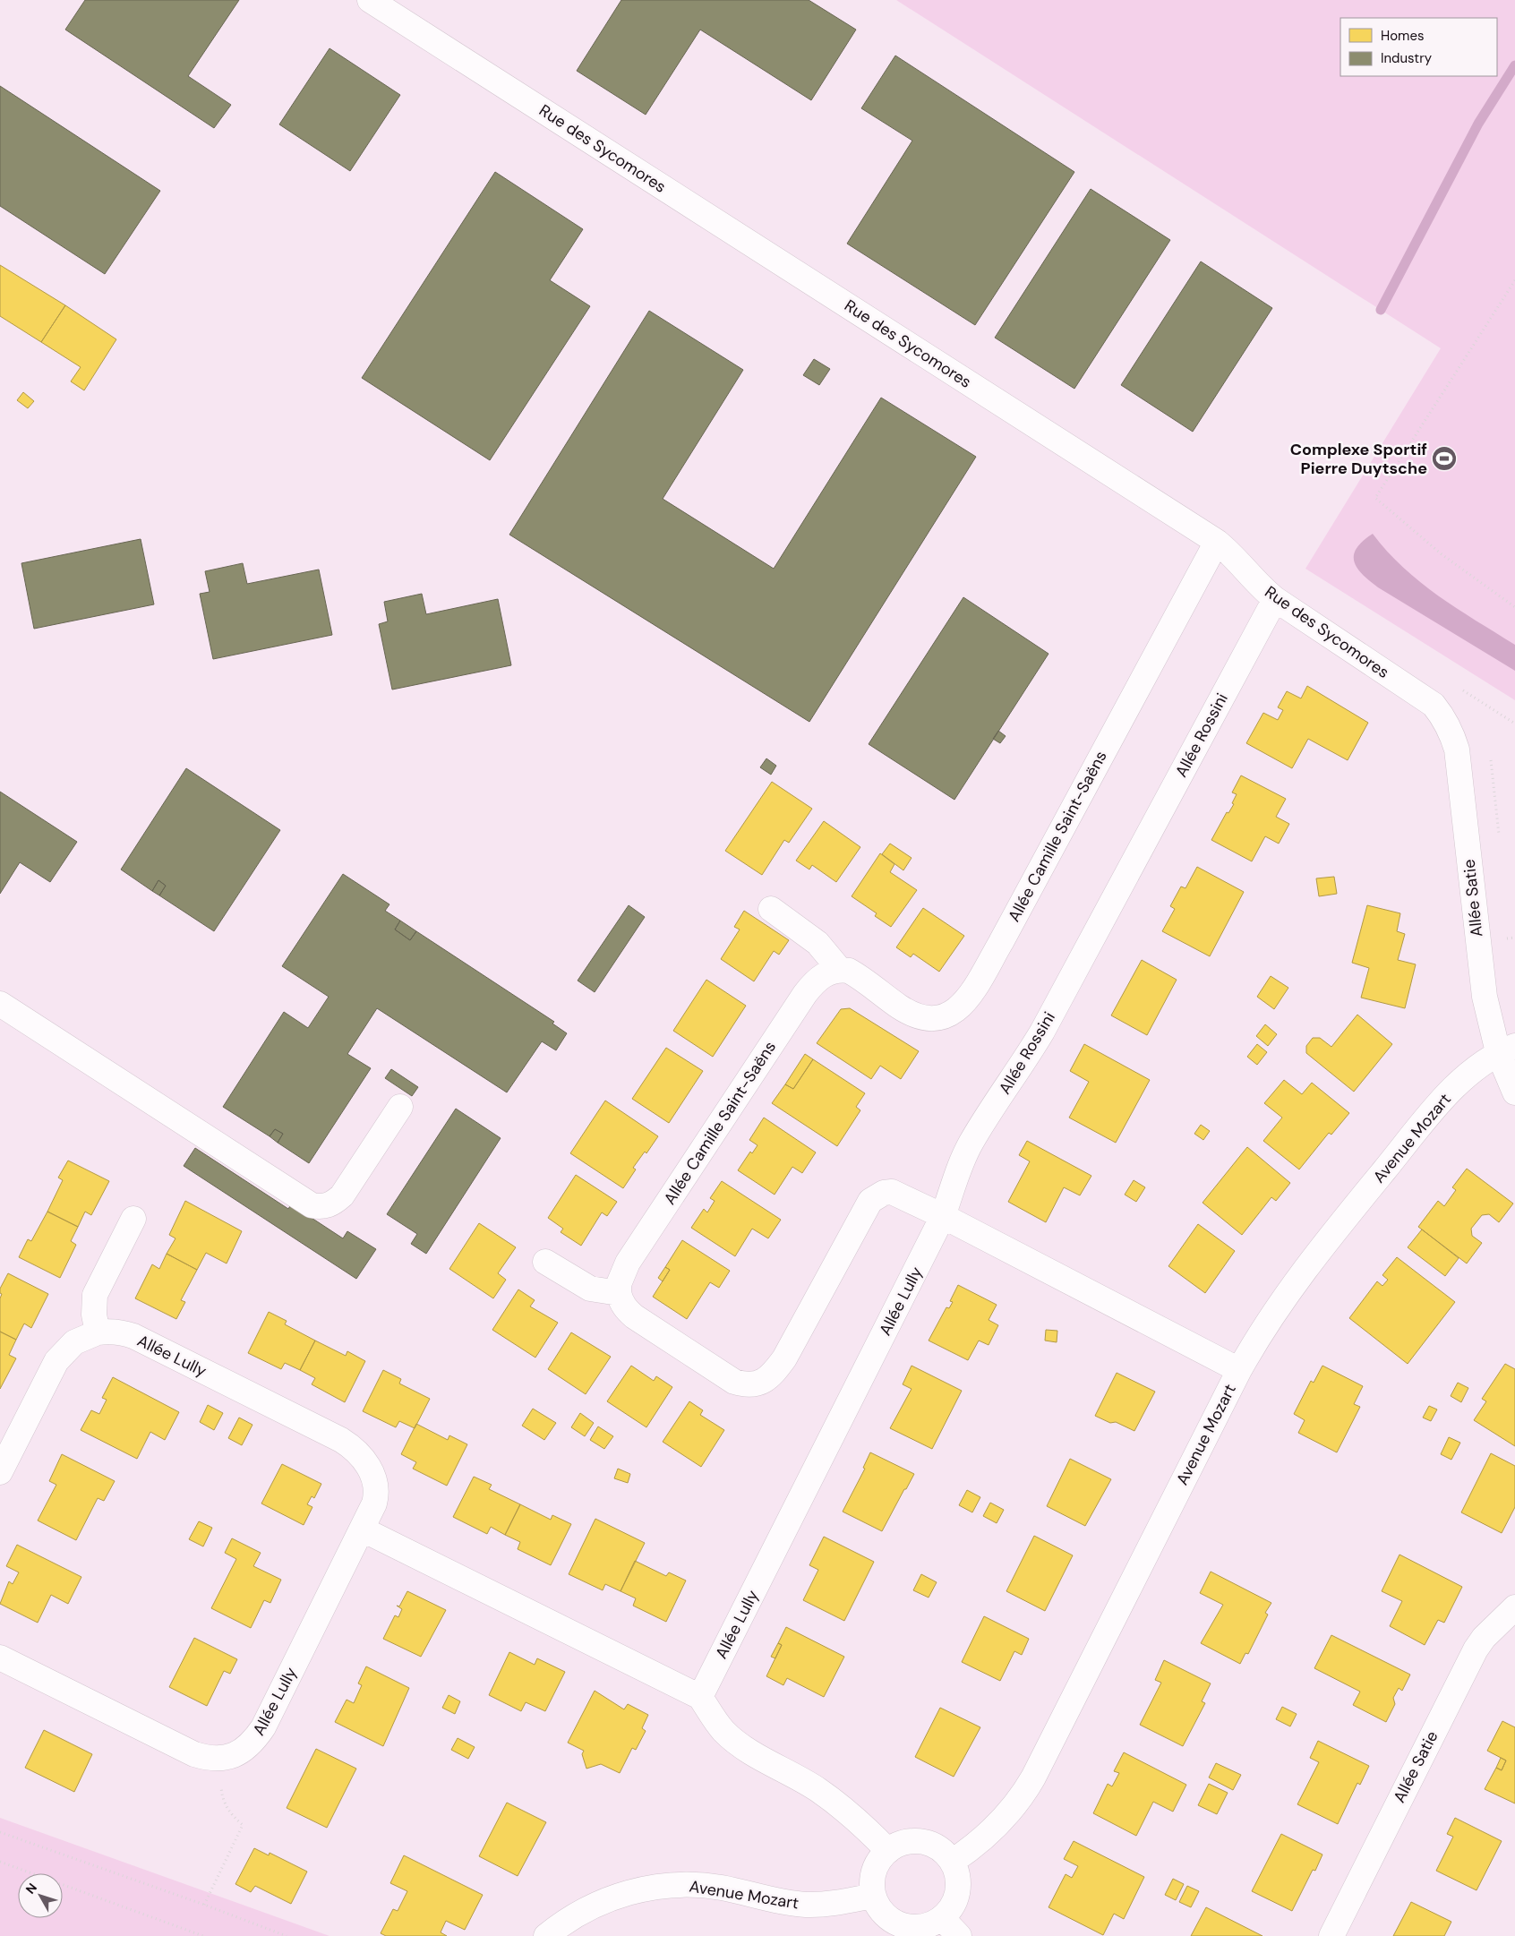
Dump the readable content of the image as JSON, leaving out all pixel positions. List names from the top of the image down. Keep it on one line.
{"streets":{"street":["Rue des Sycomores","Allée Rossini","Allée Camille Saint-Saëns","Allée Satie","Avenue Mozart","Allée Lully"]},"crossings":[["Rue des Sycomores","Allée Rossini"],["Rue des Sycomores","Allée Camille Saint-Saëns"],["Rue des Sycomores","Allée Satie"],["Allée Rossini","Allée Lully"],["Allée Satie","Avenue Mozart"]],"places":{"sports":["Complexe Sportif Pierre Duytsche"]},"legend":["Homes","Industry"],"north":"top left"}
